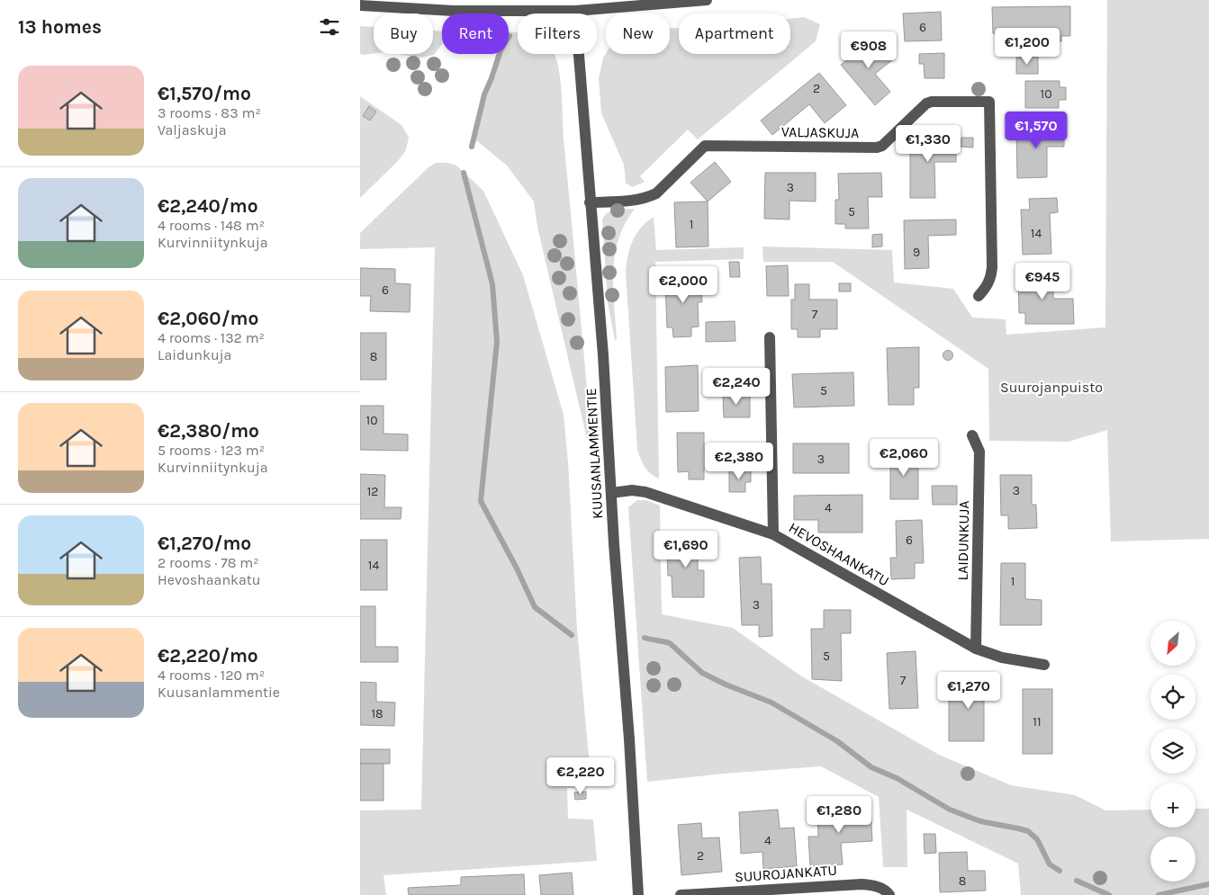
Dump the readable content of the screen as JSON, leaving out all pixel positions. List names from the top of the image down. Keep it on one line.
{"streets":{"street":["VALJASKUJA","KUUSANLAMMENTIE","LAIDUNKUJA","HEVOSHAANKATU","SUUROJANKATU"]},"crossings":[["VALJASKUJA","KUUSANLAMMENTIE"],["KUUSANLAMMENTIE","HEVOSHAANKATU"],["LAIDUNKUJA","HEVOSHAANKATU"]],"parks":["Suurojanpuisto"],"house_numbers":["6","2","10","3","5","1","14","9","6","7","8","5","10","3","3","12","4","6","14","1","3","5","7","18","11","4","2","8"],"north":"bottom left","page":{"heading":"13 homes","chip":["Buy","Rent","Filters","New","Apartment"],"price":["€1,200","€908","€1,570","€1,330","€945","€2,000","€2,240","€2,060","€2,380","€1,690","€1,270","€2,220","€1,280"],"list":[{"name":"€1,570/mo","note":"3 rooms · 83 m² · Valjaskuja"},{"name":"€2,240/mo","note":"4 rooms · 148 m² · Kurvinniitynkuja"},{"name":"€2,060/mo","note":"4 rooms · 132 m² · Laidunkuja"},{"name":"€2,380/mo","note":"5 rooms · 123 m² · Kurvinniitynkuja"},{"name":"€1,270/mo","note":"2 rooms · 78 m² · Hevoshaankatu"},{"name":"€2,220/mo","note":"4 rooms · 120 m² · Kuusanlammentie"}],"map_buttons":["+","−"]}}
